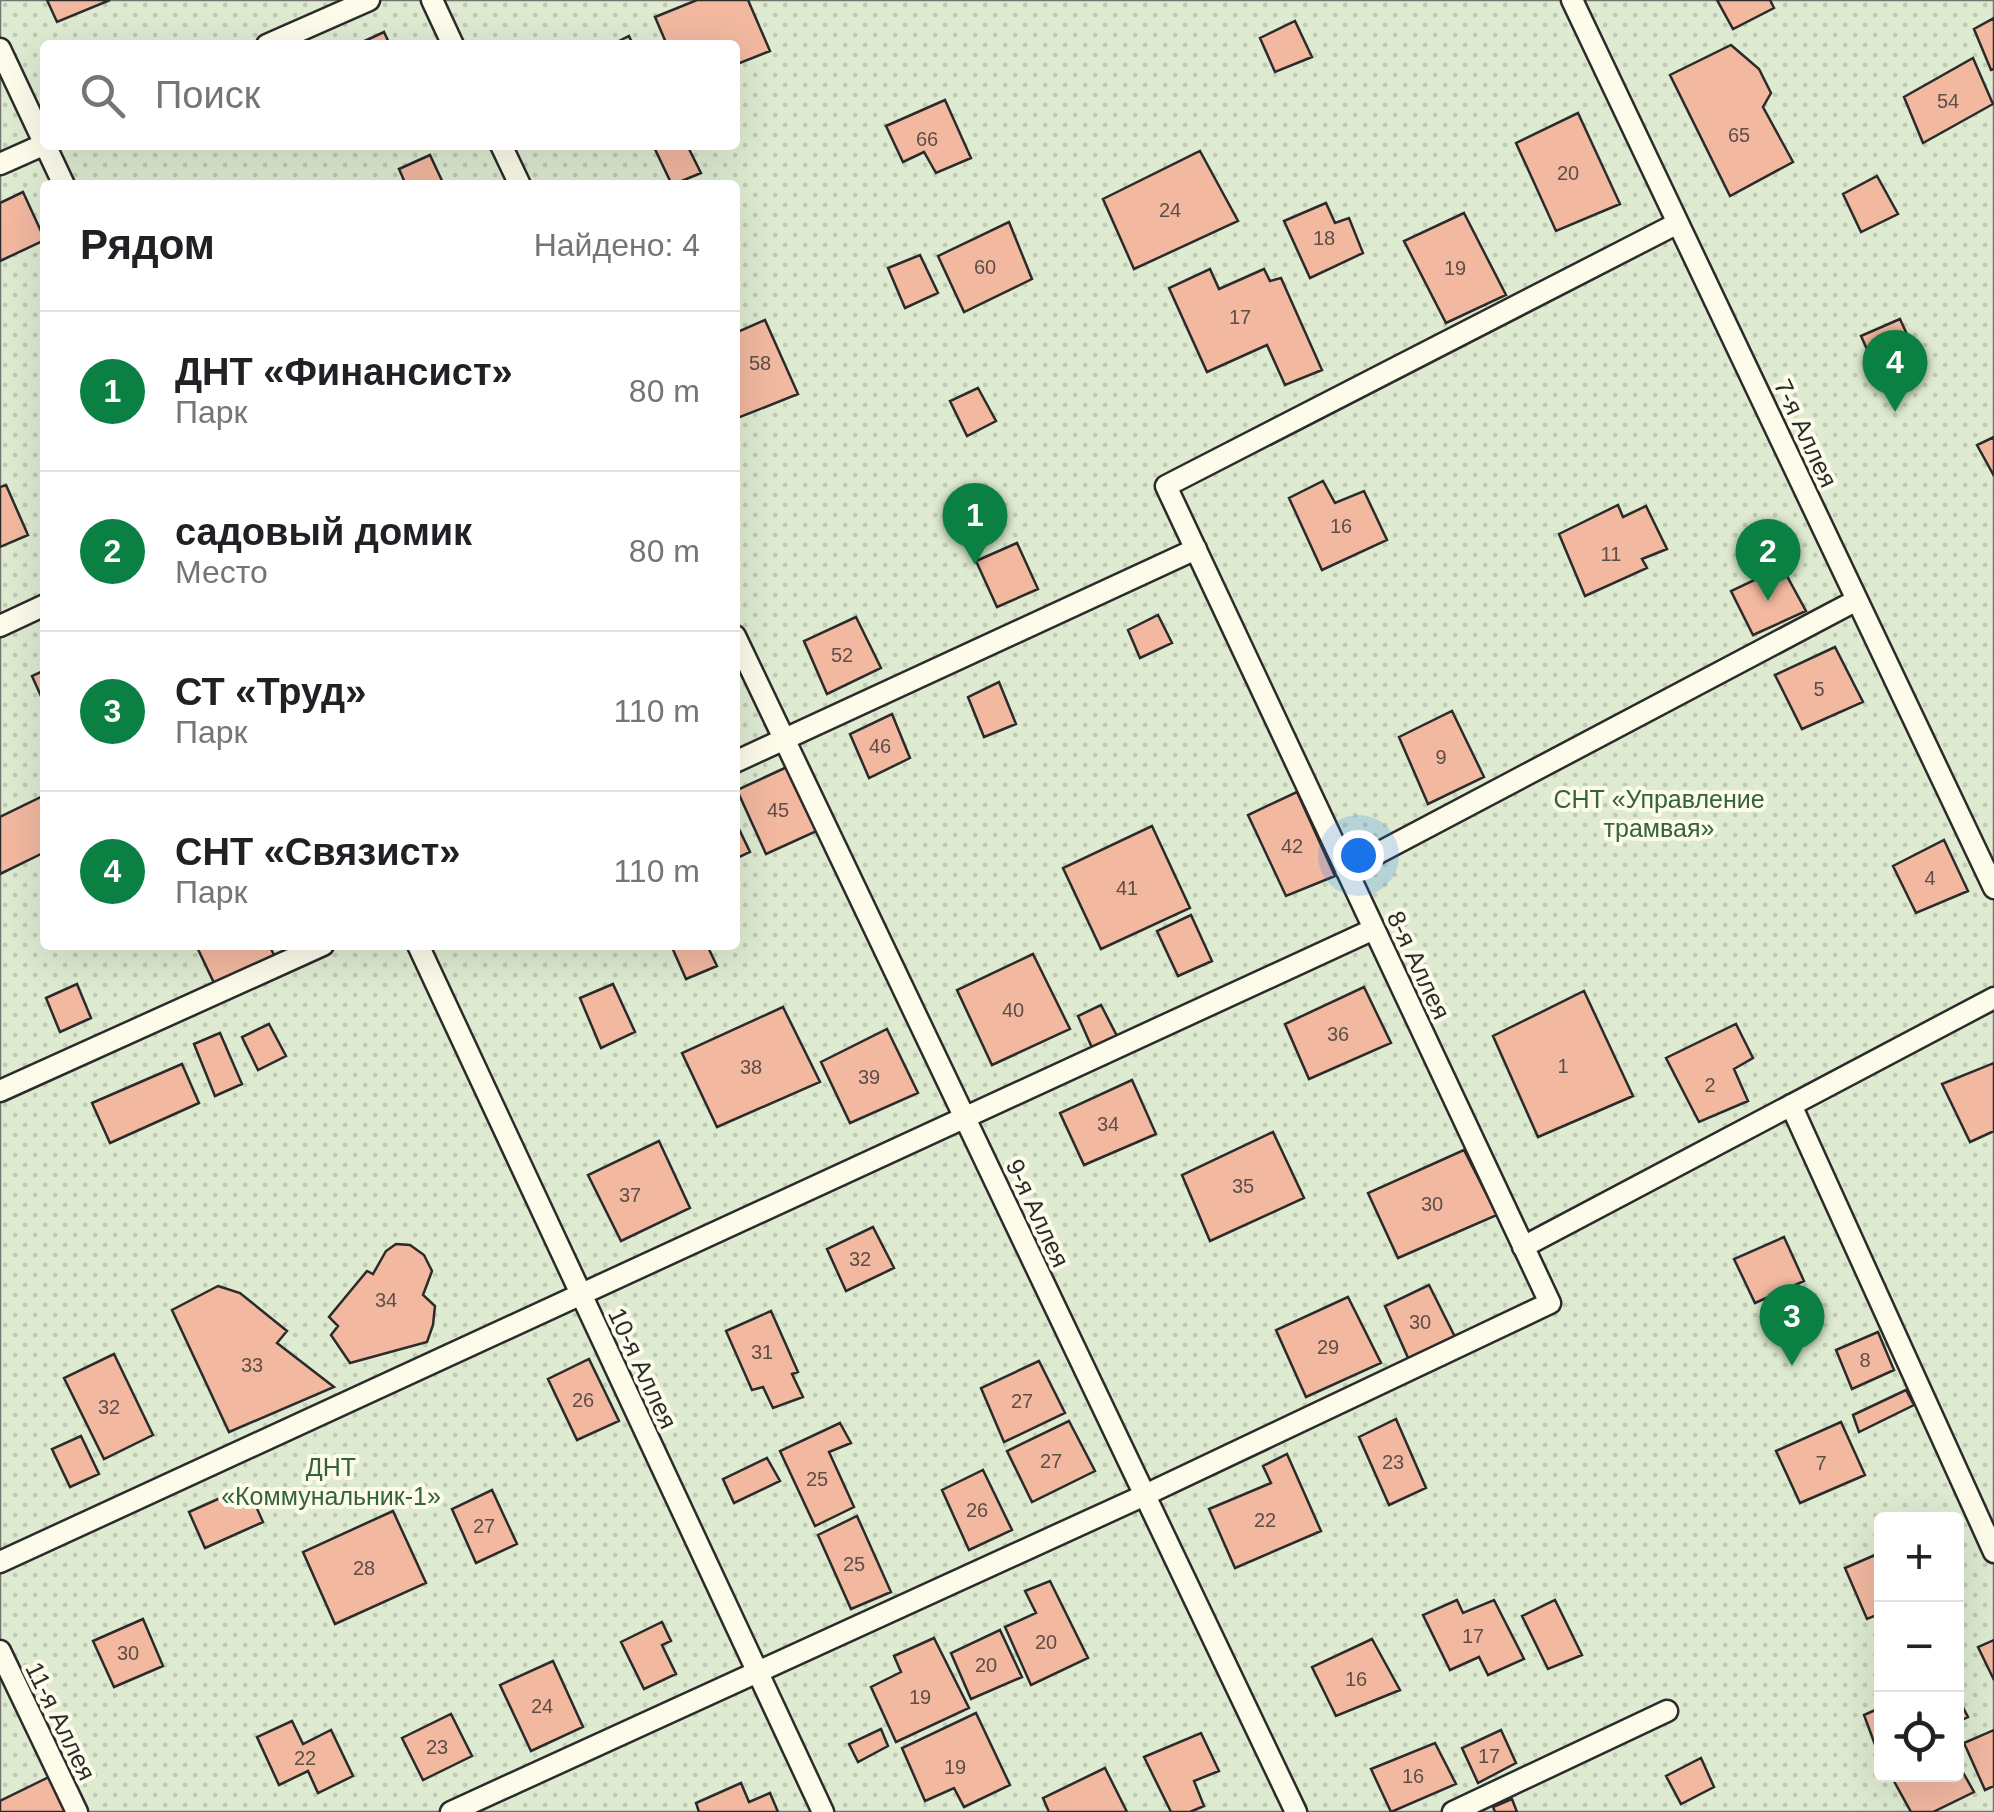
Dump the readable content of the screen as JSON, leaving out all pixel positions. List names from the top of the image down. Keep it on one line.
{"streets":{"lane":["7-я Аллея","8-я Аллея","9-я Аллея","10-я Аллея","11-я Аллея"]},"crossings":[["7-я Аллея","8-я Аллея"],["8-я Аллея","9-я Аллея"]],"parks":["СНТ «Управление трамвая»","ДНТ «Коммунальник-1»"],"house_numbers":["54","65","66","20","24","18","60","19","17","58","16","11","52","5","46","9","45","42","4","41","40","36","1","38","39","2","34","35","37","30","32","34","30","29","31","8","33","26","27","32","27","23","7","25","26","22","27","25","28","17","20","30","20","16","19","24","23","17","22","19","16"],"page":{"search":"Поиск","heading":["Рядом","Найдено: 4"],"list":[{"mark":"1","name":"ДНТ «Финансист»","note":"Парк","value":"80 m"},{"mark":"2","name":"садовый домик","note":"Место","value":"80 m"},{"mark":"3","name":"СТ «Труд»","note":"Парк","value":"110 m"},{"mark":"4","name":"СНТ «Связист»","note":"Парк","value":"110 m"}],"pins":["4","1","2","3"],"map_buttons":["+","−"]}}
